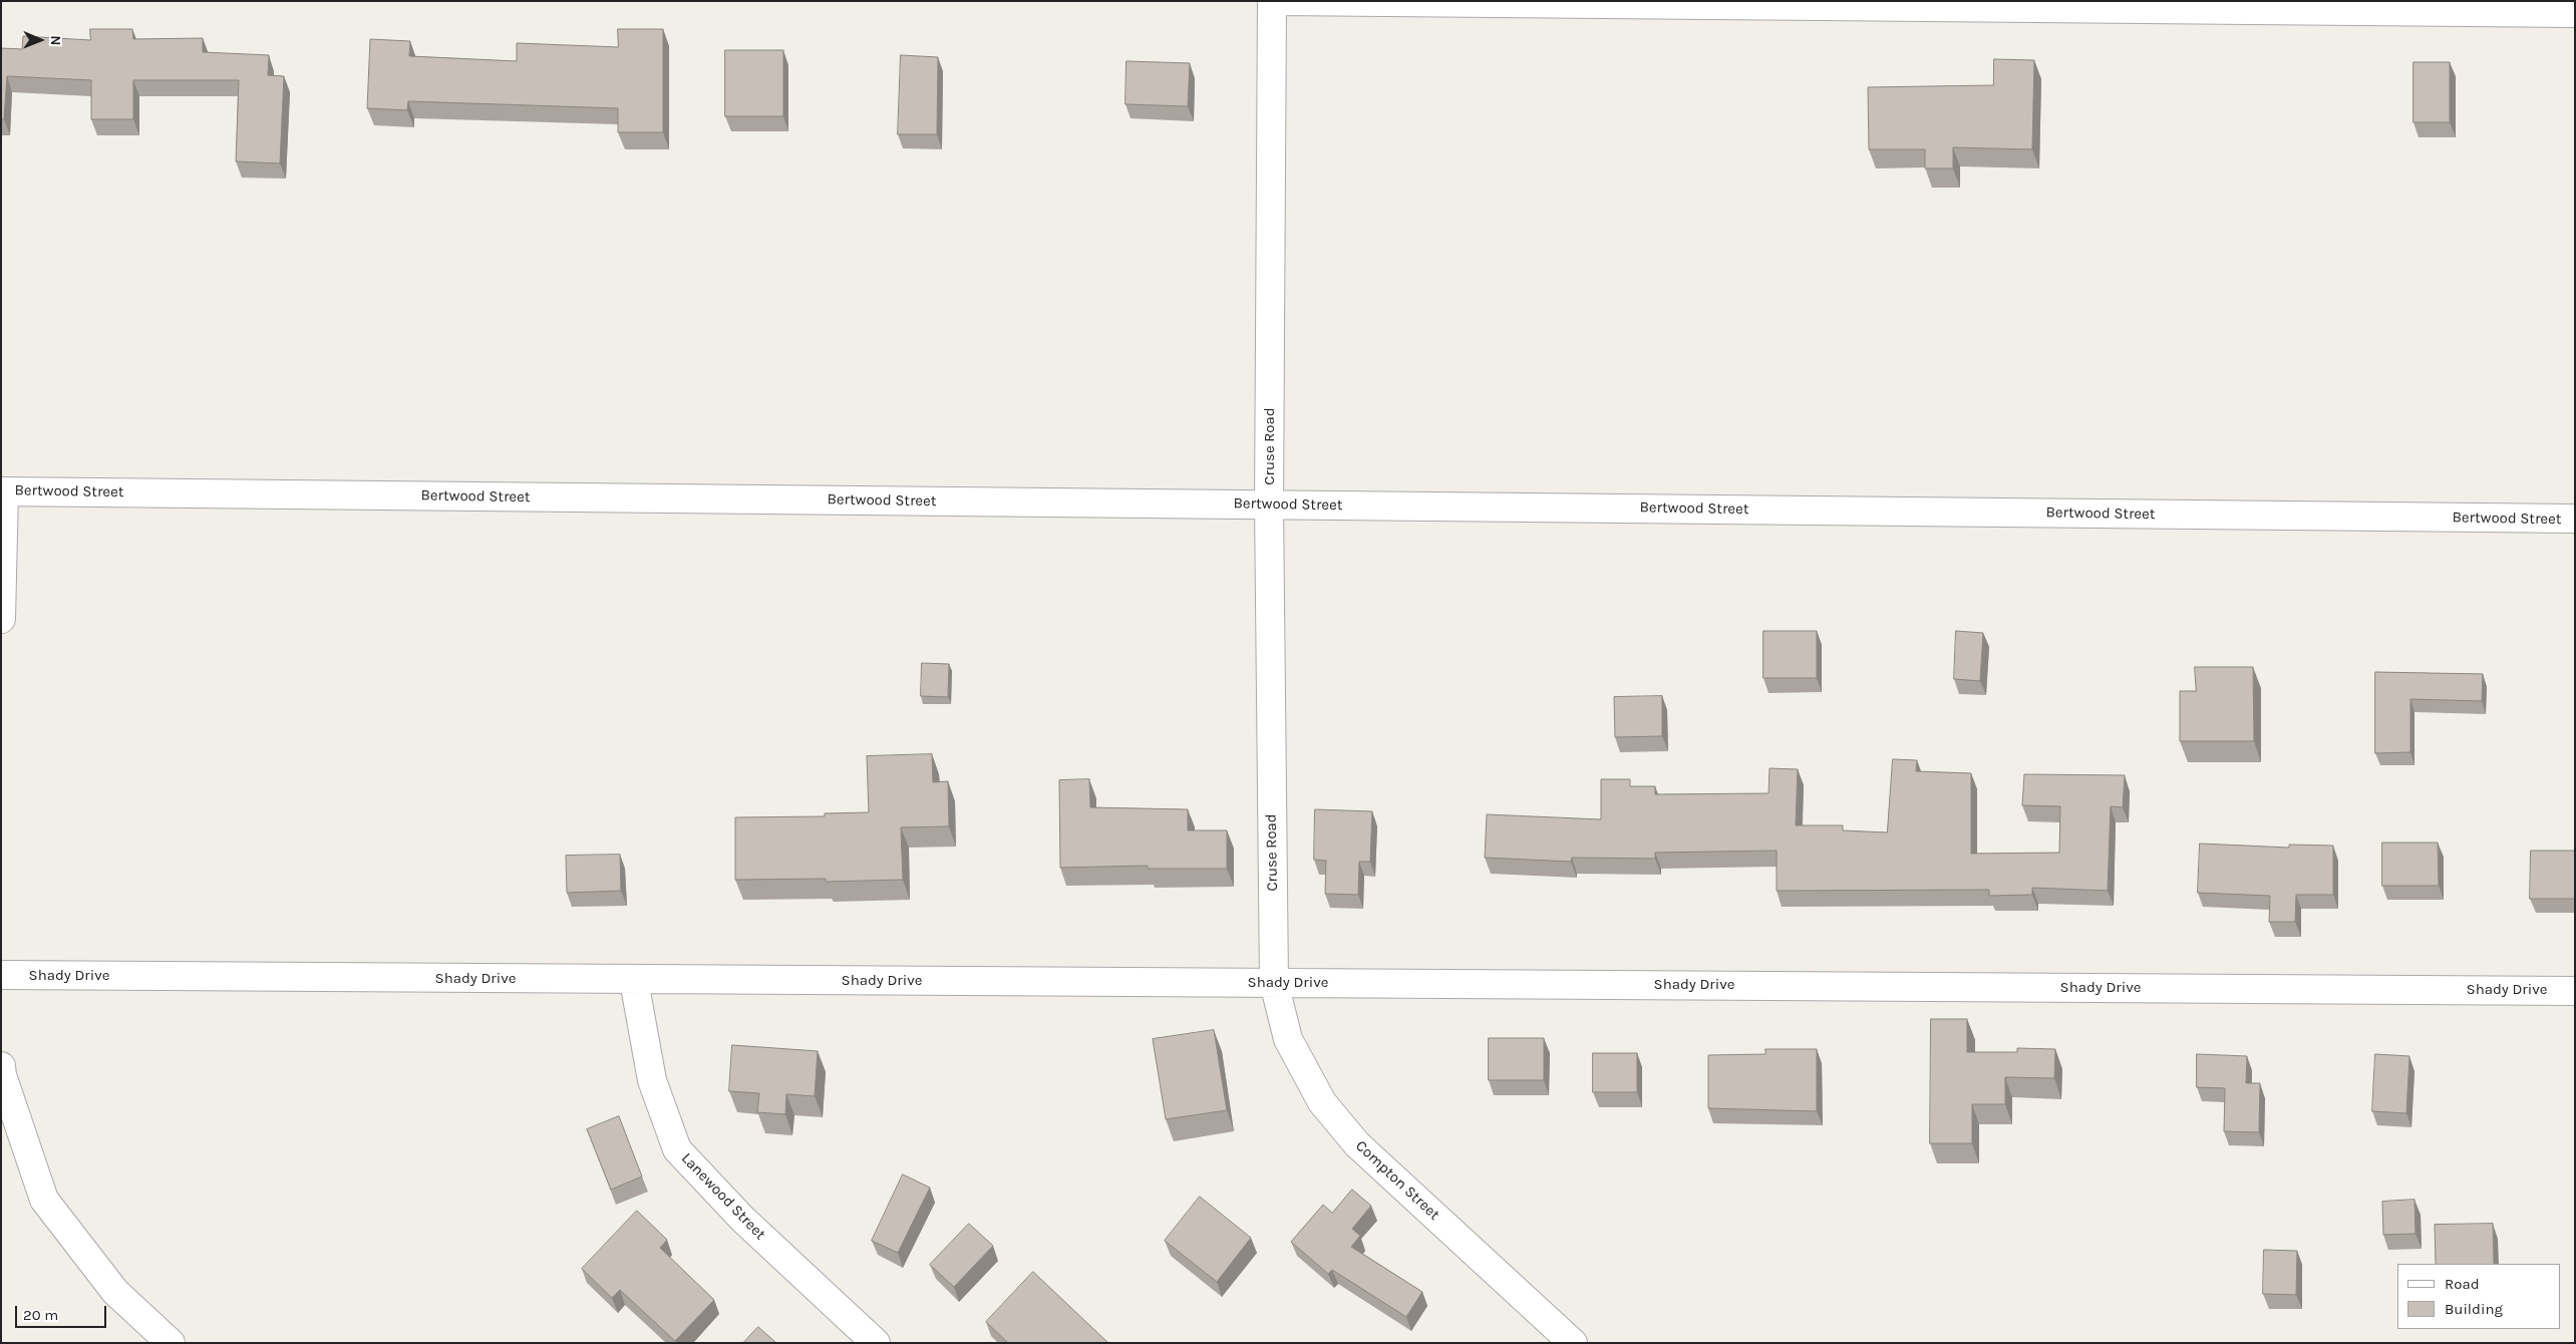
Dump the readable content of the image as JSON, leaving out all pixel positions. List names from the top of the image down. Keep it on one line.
{"streets":{"street":["Cruse Road","Bertwood Street","Shady Drive","Compton Street","Lanewood Street"]},"crossings":[["Cruse Road","Bertwood Street"],["Cruse Road","Shady Drive"],["Cruse Road","Compton Street"],["Shady Drive","Compton Street"],["Shady Drive","Lanewood Street"]],"legend":["Road","Building"],"scale_bar":"20 m","north":"right"}
